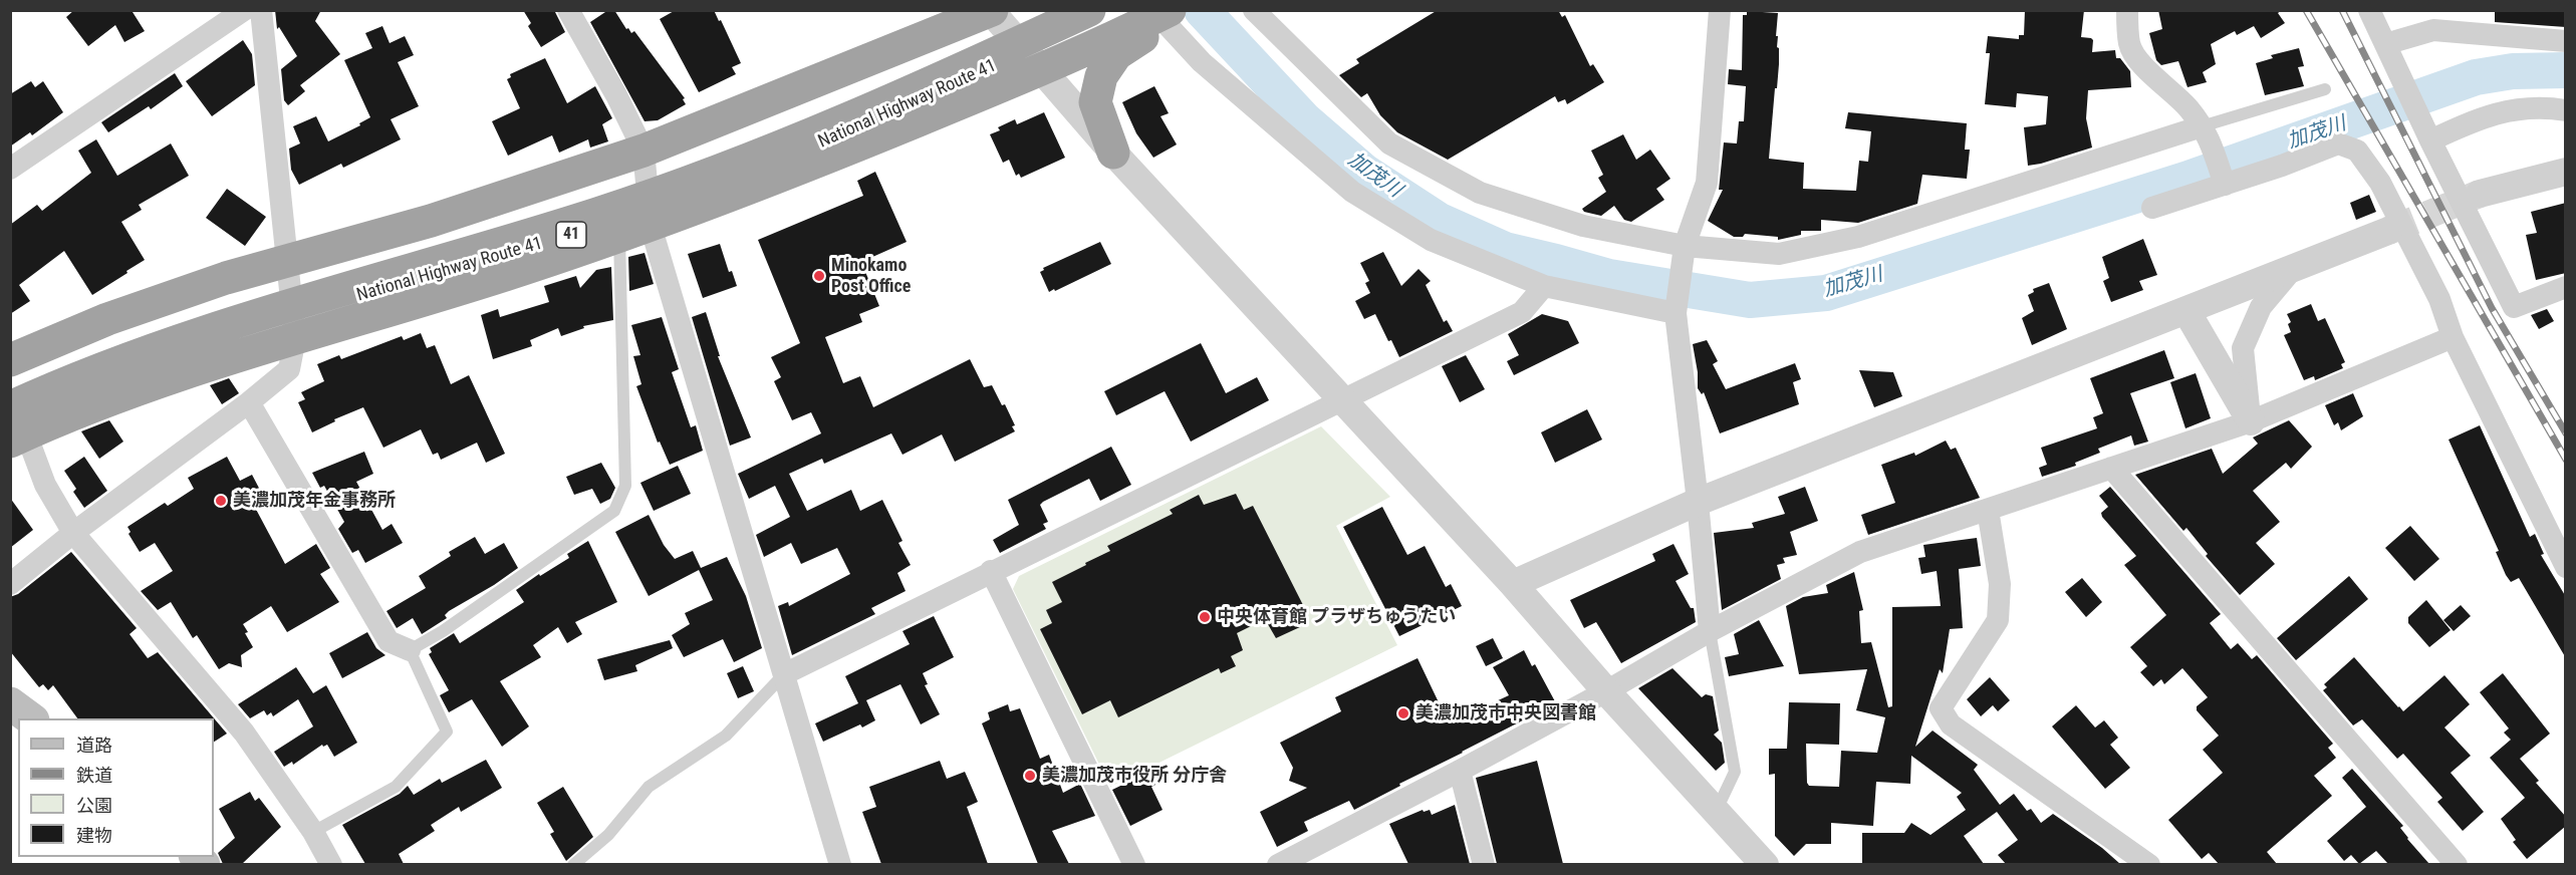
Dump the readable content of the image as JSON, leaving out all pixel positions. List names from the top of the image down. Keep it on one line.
{"streets":{"highway":["National Highway Route 41","41"]},"water":["加茂川"],"places":["Minokamo Post Office","美濃加茂年金事務所","中央体育館 プラザちゅうたい","美濃加茂市中央図書館","美濃加茂市役所 分庁舎"],"legend":["道路","鉄道","公園","建物"]}
